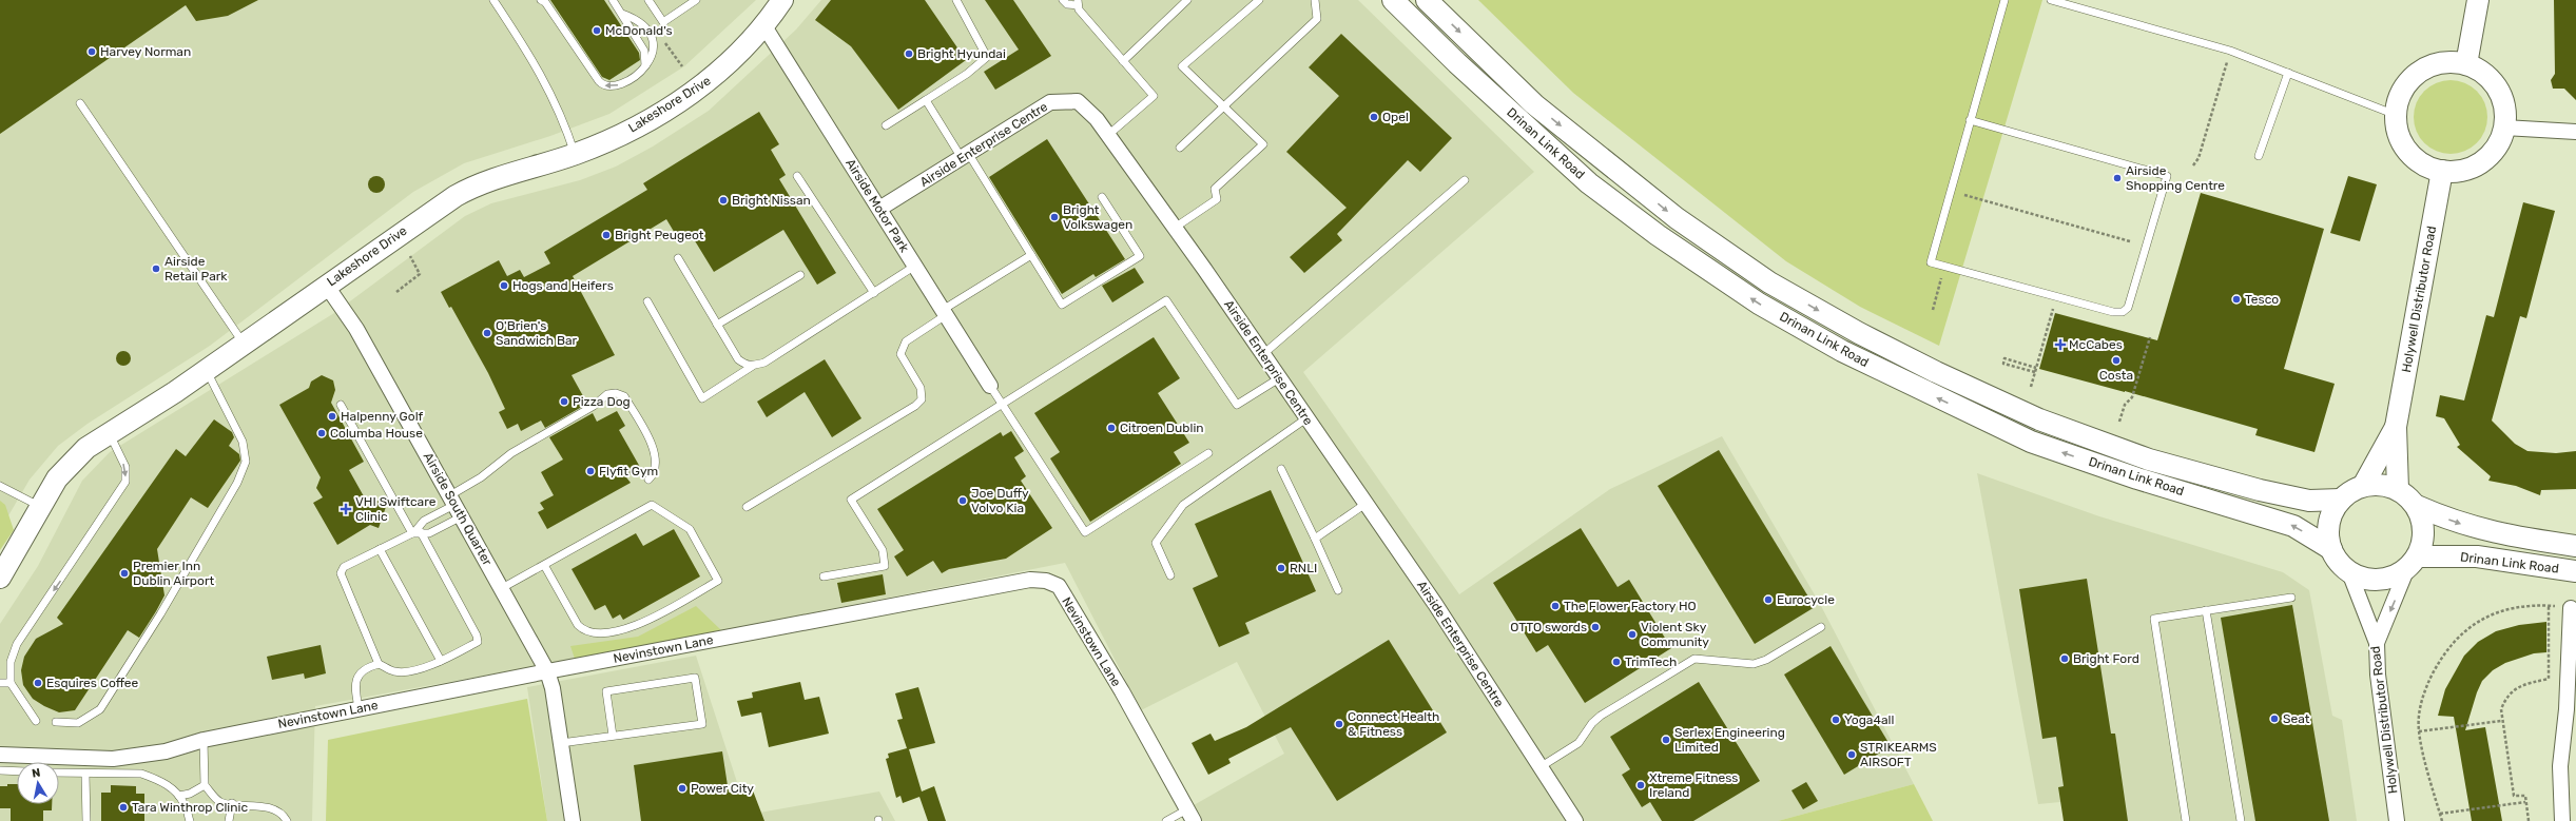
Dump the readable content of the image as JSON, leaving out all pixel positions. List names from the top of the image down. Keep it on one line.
{"streets":{"main road":["Lakeshore Drive","Drinan Link Road","Holywell Distributor Road"],"street":["Airside Enterprise Centre","Airside Motor Park","Airside South Quarter","Nevinstown Lane"]},"crossings":[["Lakeshore Drive","Airside Motor Park"],["Lakeshore Drive","Airside South Quarter"],["Drinan Link Road","Holywell Distributor Road"],["Airside Enterprise Centre","Airside Motor Park"],["Airside South Quarter","Nevinstown Lane"]],"places":{"other":["McDonald's","Harvey Norman","Bright Hyundai","Opel","Airside Shopping Centre","Bright Nissan","Bright Volkswagen","Bright Peugeot","Airside Retail Park","Hogs and Heifers","Tesco","O'Brien's Sandwich Bar","Costa","Pizza Dog","Halpenny Golf","Citroen Dublin","Columba House","Flyfit Gym","Joe Duffy Volvo Kia","RNLI","Premier Inn Dublin Airport","Eurocycle","The Flower Factory HO","OTTO swords","Violent Sky Community","Bright Ford","TrimTech","Esquires Coffee","Seat","Yoga4all","Connect Health & Fitness","Serlex Engineering Limited","STRIKEARMS AIRSOFT","Xtreme Fitness Ireland","Power City","Tara Winthrop Clinic"],"health":["McCabes","VHI Swiftcare Clinic"]},"north":"top"}
